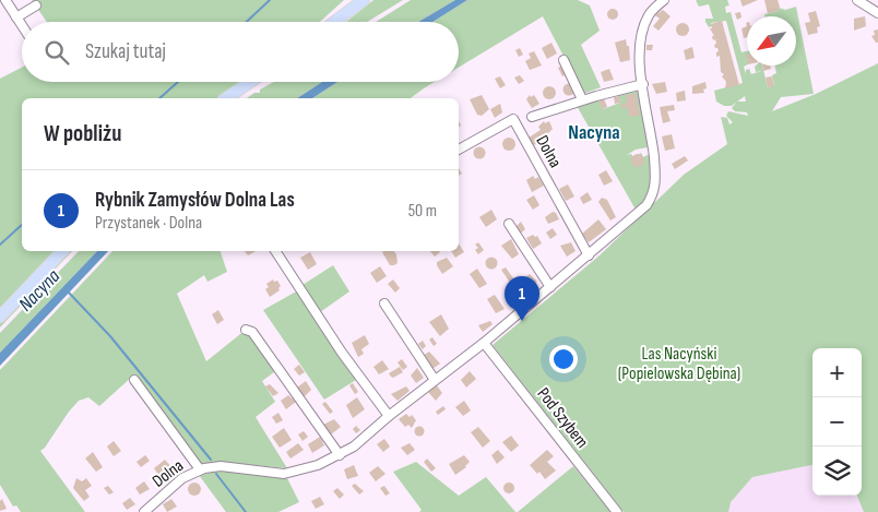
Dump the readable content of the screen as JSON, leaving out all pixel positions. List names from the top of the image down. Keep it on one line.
{"streets":{"street":["Dolna","Pod Szybem"]},"crossings":[["Dolna","Pod Szybem"]],"districts":["Nacyna"],"water":["Nacyna"],"parks":["Las Nacyński (Popielowska Dębina)"],"north":"bottom left","page":{"search":"Szukaj tutaj","heading":"W pobliżu","list":[{"mark":"1","name":"Rybnik Zamysłów Dolna Las","note":"Przystanek · Dolna","value":"50 m"}],"pins":"1","map_buttons":["+","−"]}}
